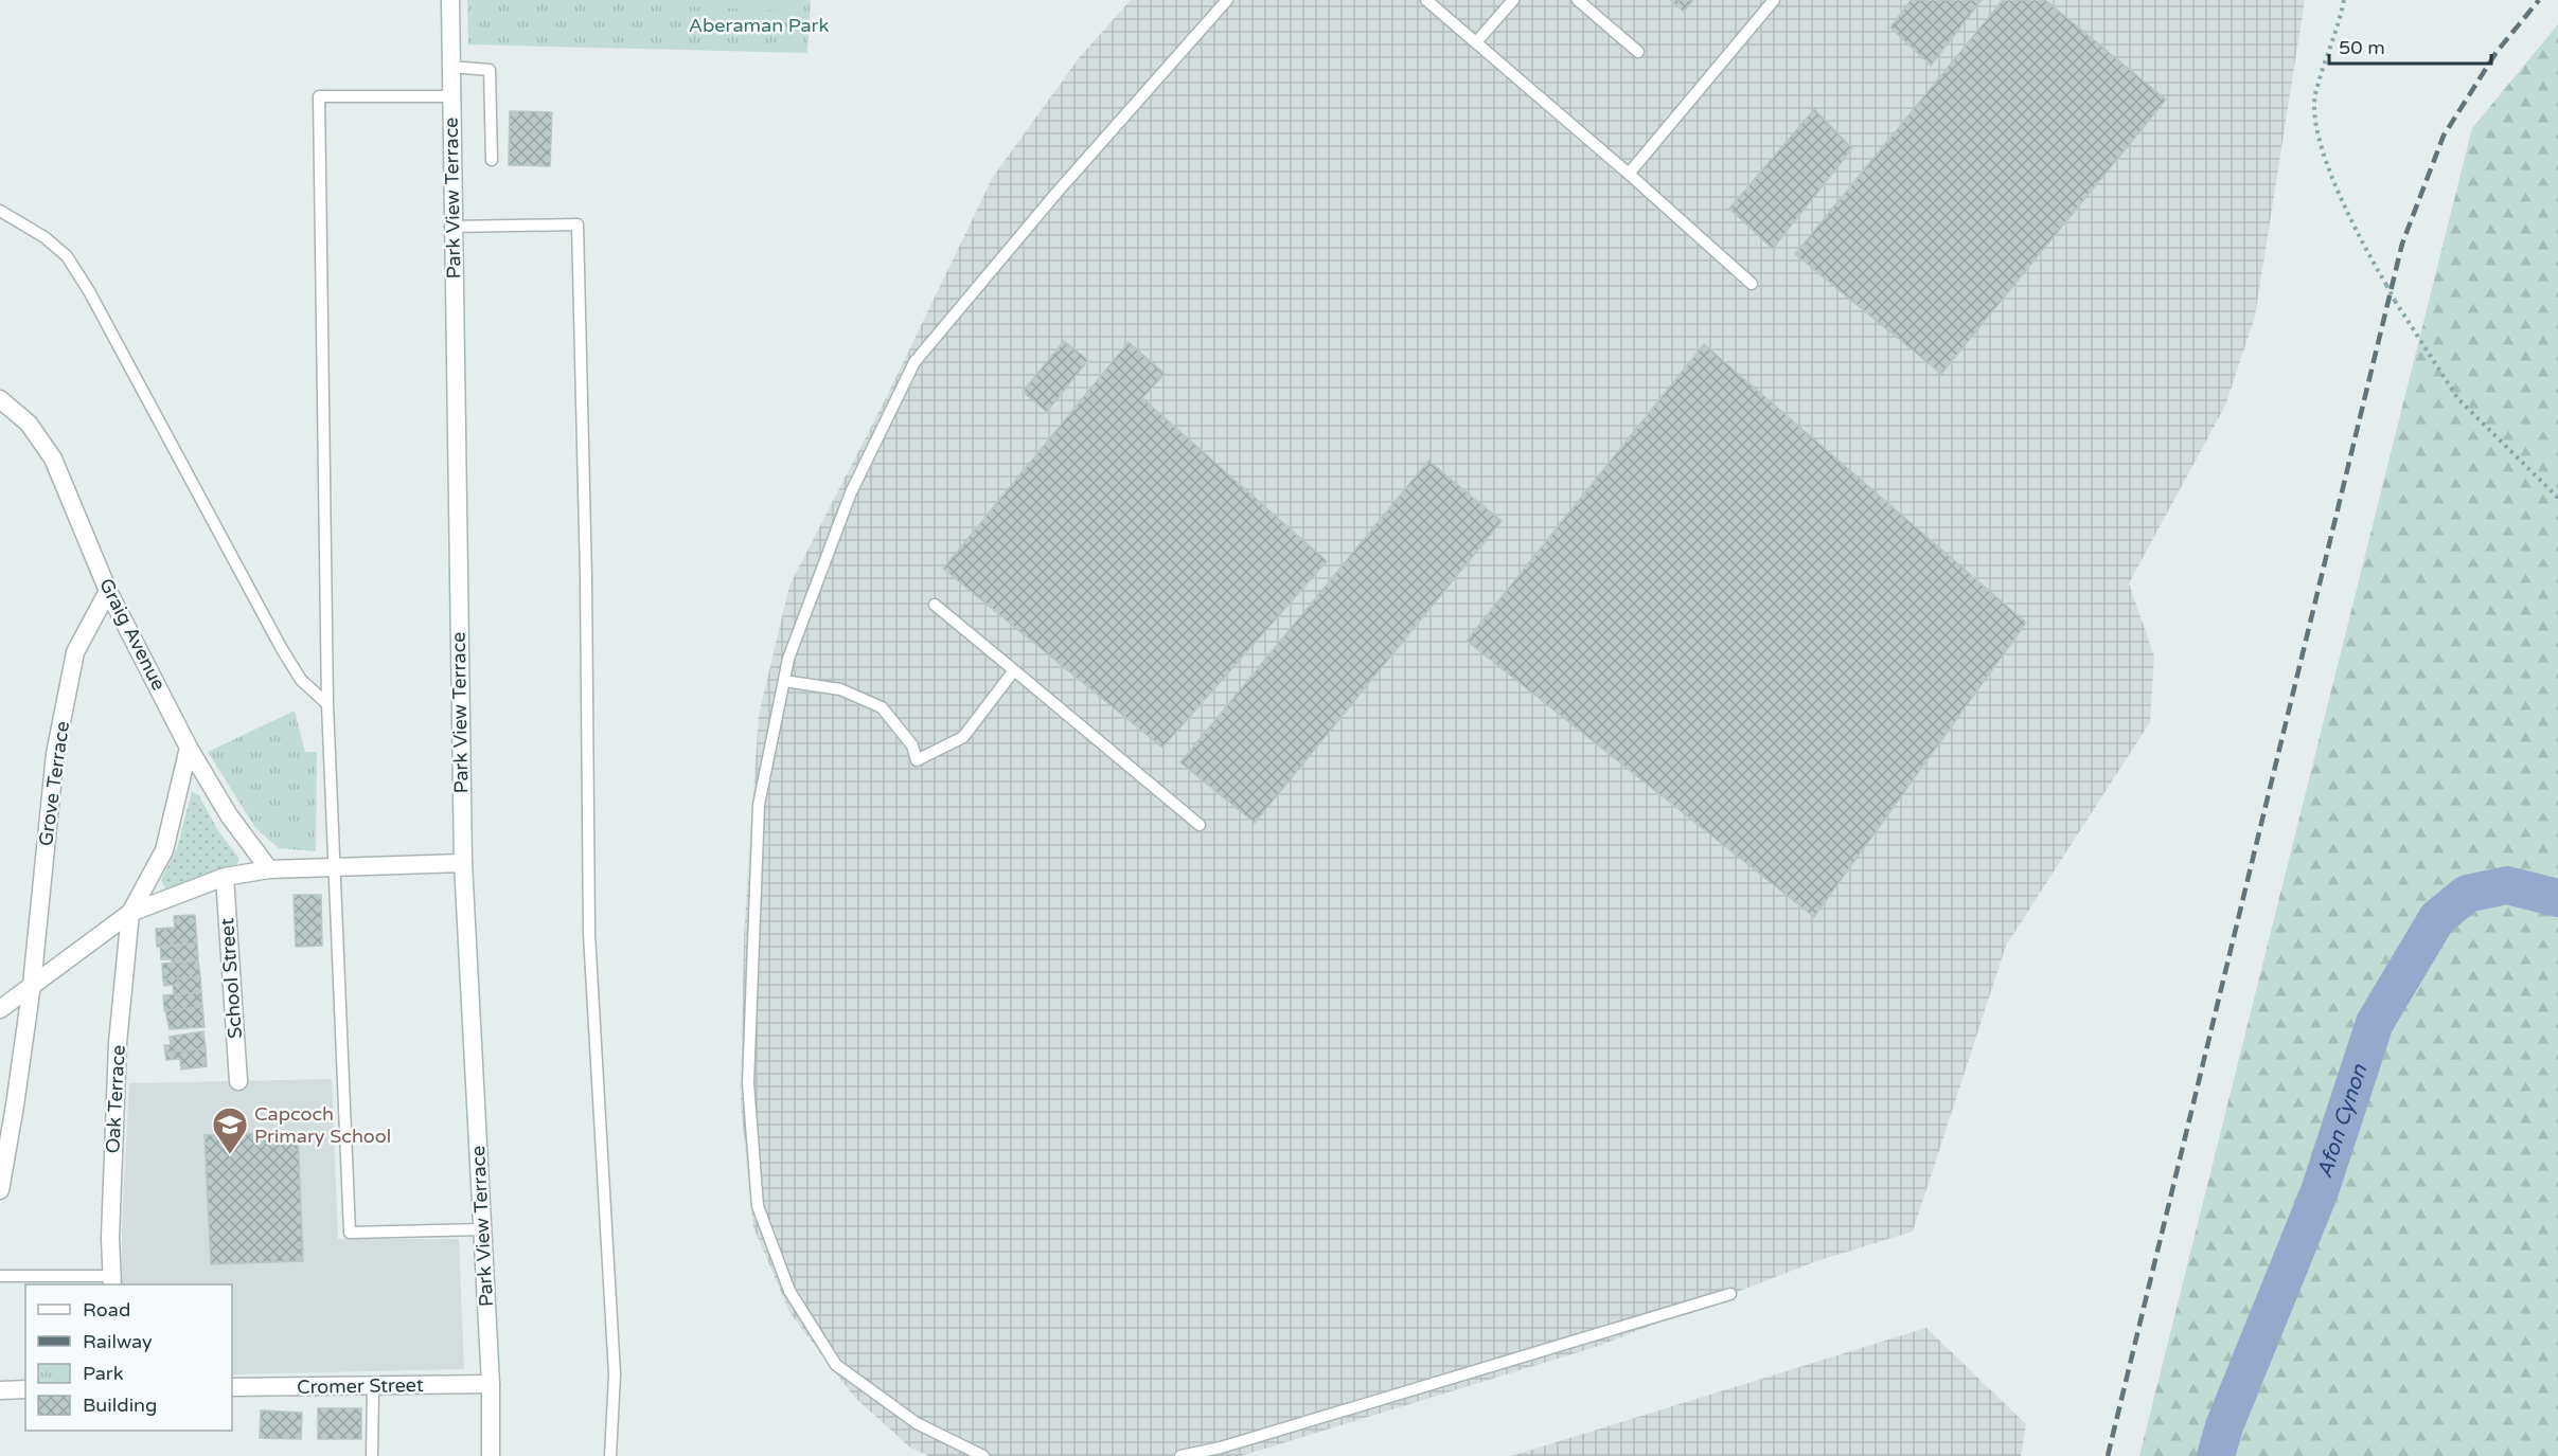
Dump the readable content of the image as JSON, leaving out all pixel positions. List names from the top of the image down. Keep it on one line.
{"streets":{"street":["Park View Terrace","Graig Avenue","Grove Terrace","School Street","Oak Terrace","Cromer Street"]},"crossings":[["Park View Terrace","Cromer Street"],["Graig Avenue","Grove Terrace"]],"water":["Afon Cynon"],"parks":["Aberaman Park"],"places":{"school or university":["Capcoch Primary School"]},"legend":["Road","Railway","Park","Building"],"scale_bar":"50 m"}
